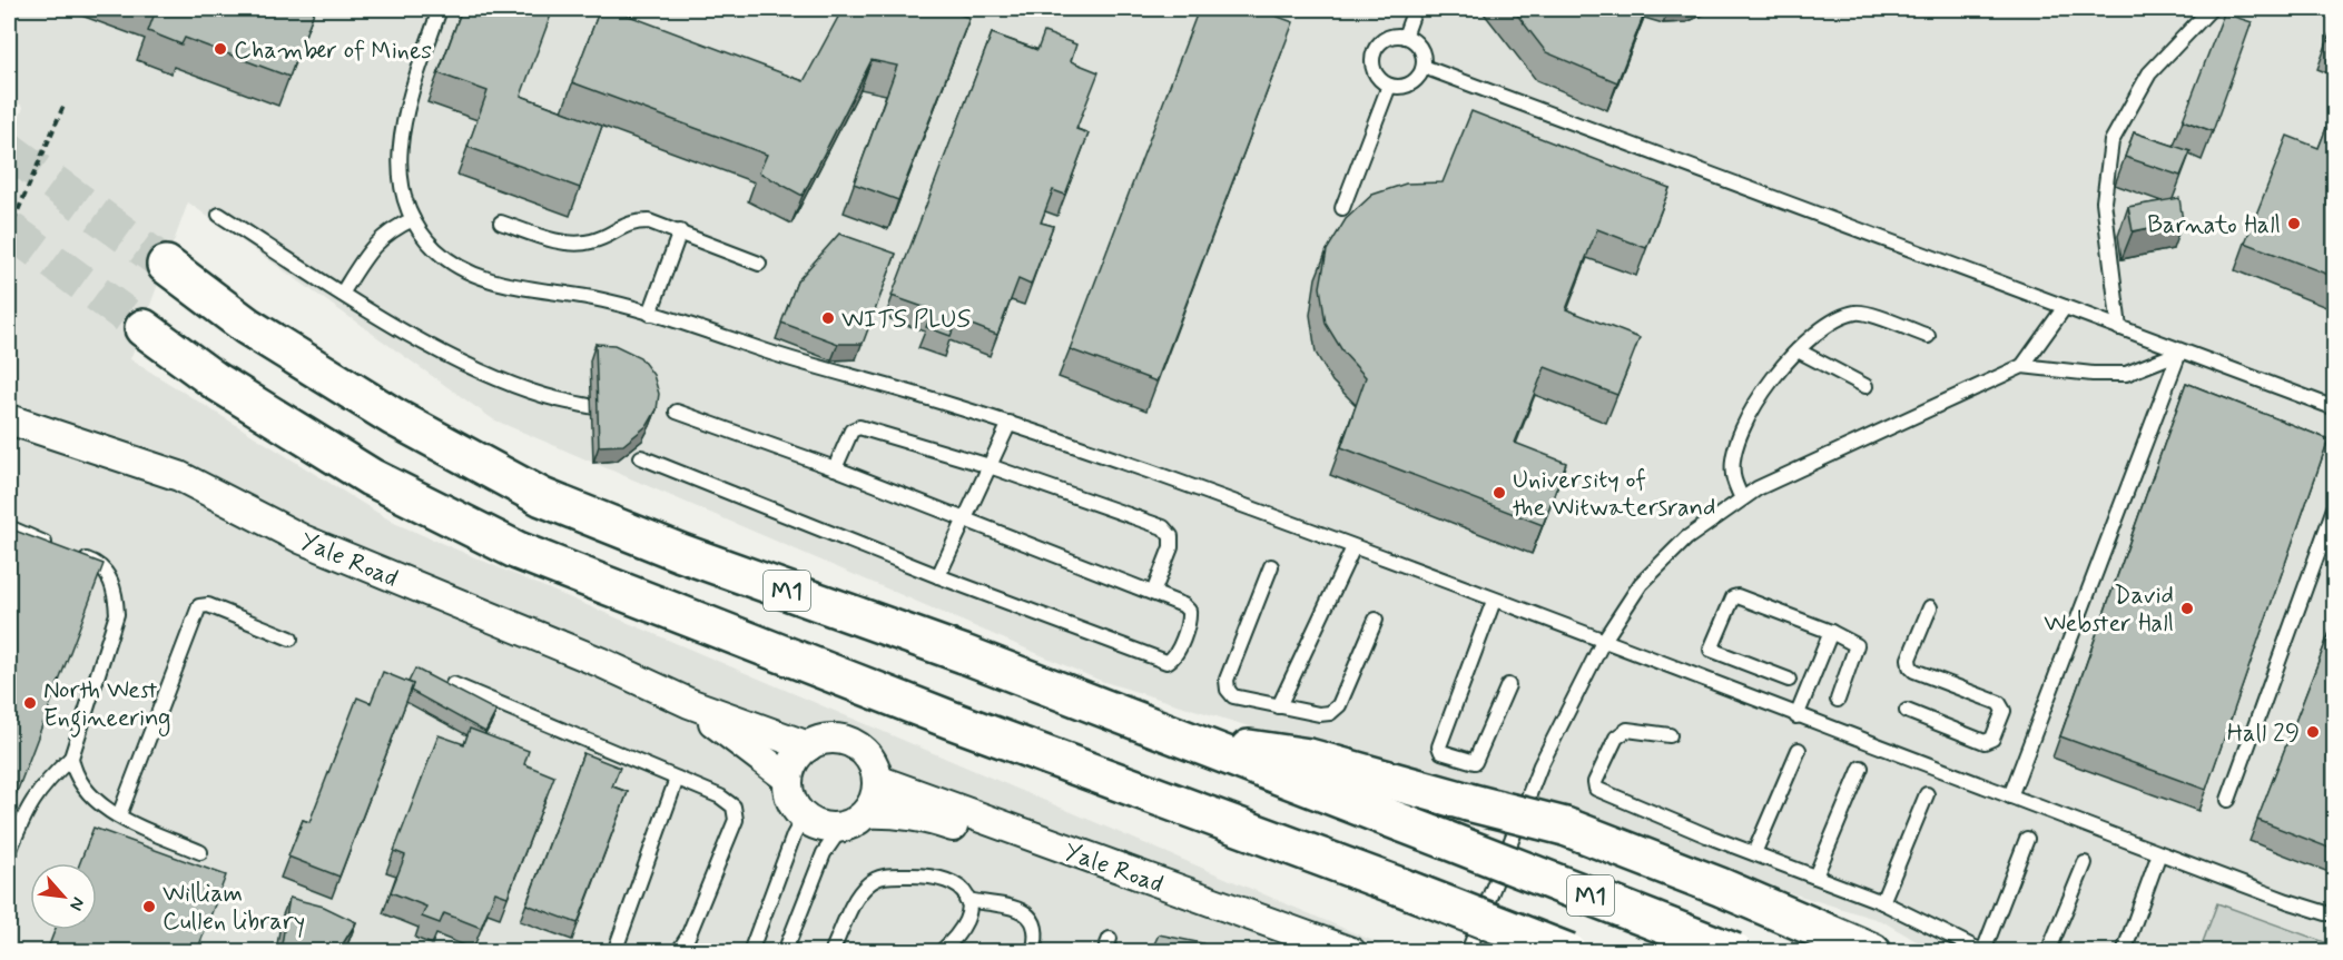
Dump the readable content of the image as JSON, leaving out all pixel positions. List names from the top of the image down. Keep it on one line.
{"streets":{"highway":["M1"],"street":["Yale Road"]},"places":["Chamber of Mines","Barnato Hall","WITS PLUS","University of the Witwatersrand","David Webster Hall","North West Engineering","Hall 29","William Cullen library"],"north":"bottom right"}
